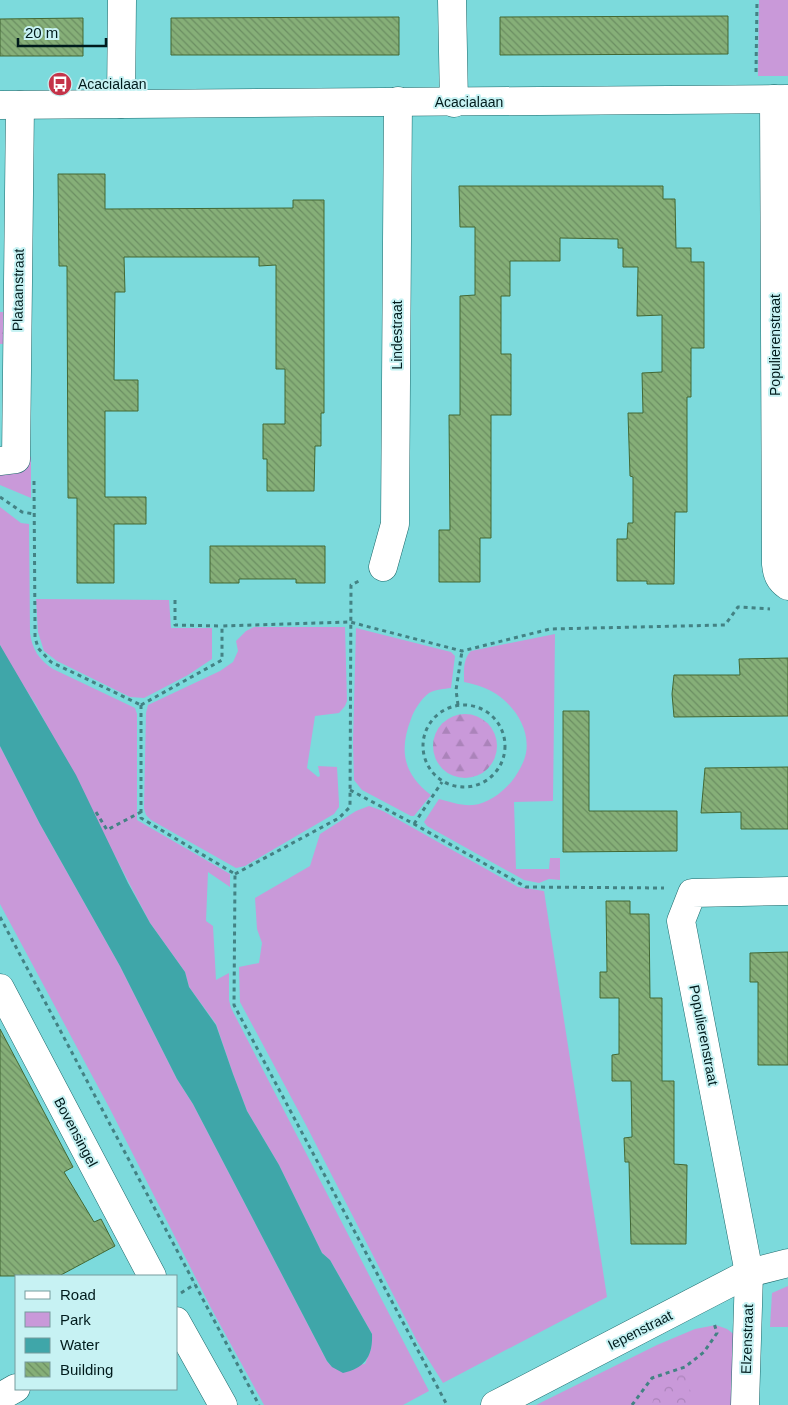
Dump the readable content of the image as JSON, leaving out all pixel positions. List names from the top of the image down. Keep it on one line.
{"streets":{"street":["Acacialaan","Plataanstraat","Lindestraat","Populierenstraat","Bovensingel","Iepenstraat","Elzenstraat"]},"crossings":[["Acacialaan","Plataanstraat"],["Acacialaan","Lindestraat"],["Acacialaan","Populierenstraat"],["Populierenstraat","Iepenstraat"],["Populierenstraat","Elzenstraat"],["Iepenstraat","Elzenstraat"]],"places":{"bus stop":["Acacialaan"]},"legend":["Road","Park","Water","Building"],"scale_bar":"20 m"}
